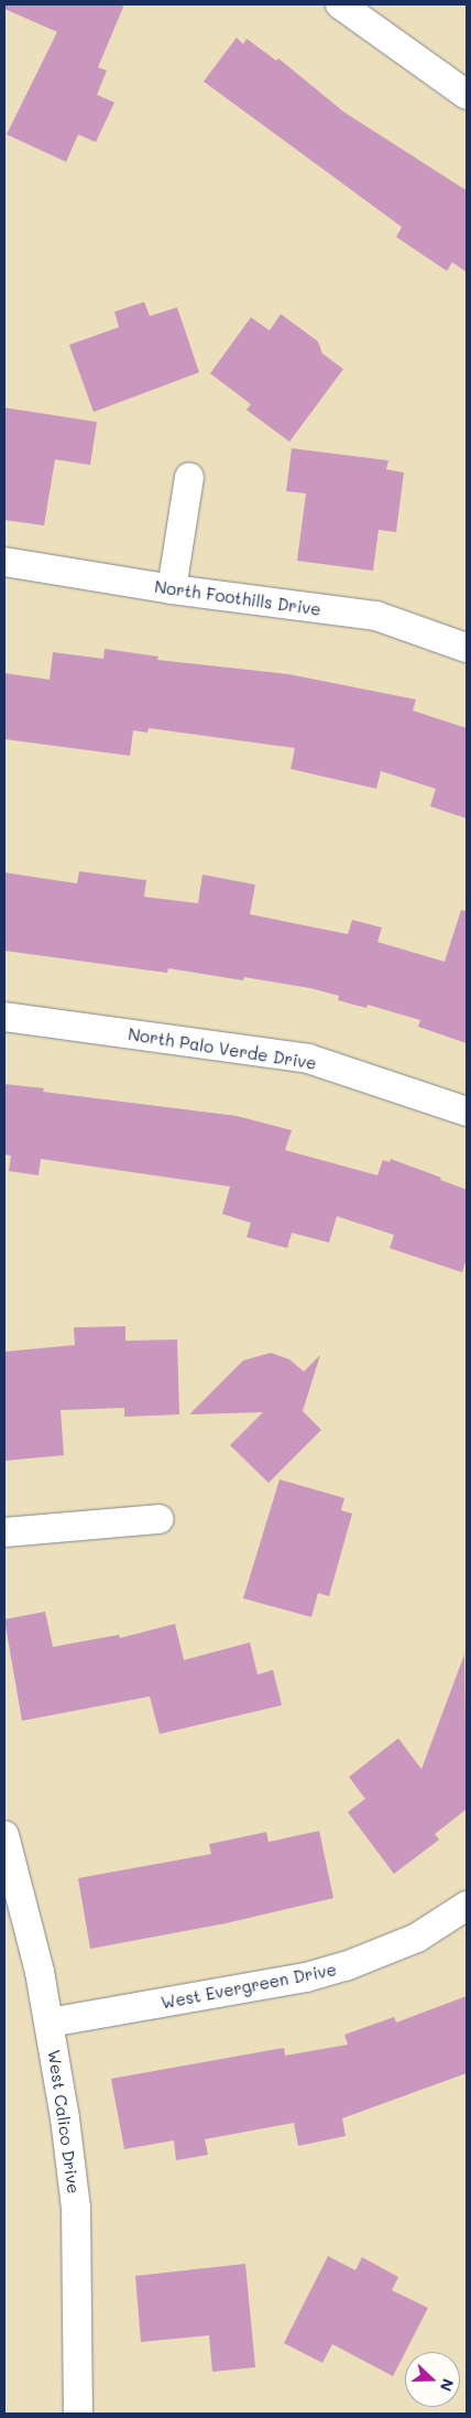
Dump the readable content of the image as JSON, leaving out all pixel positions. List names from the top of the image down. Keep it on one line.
{"streets":{"street":["North Foothills Drive","North Palo Verde Drive","West Evergreen Drive","West Calico Drive"]},"crossings":[["West Evergreen Drive","West Calico Drive"]],"north":"right"}
